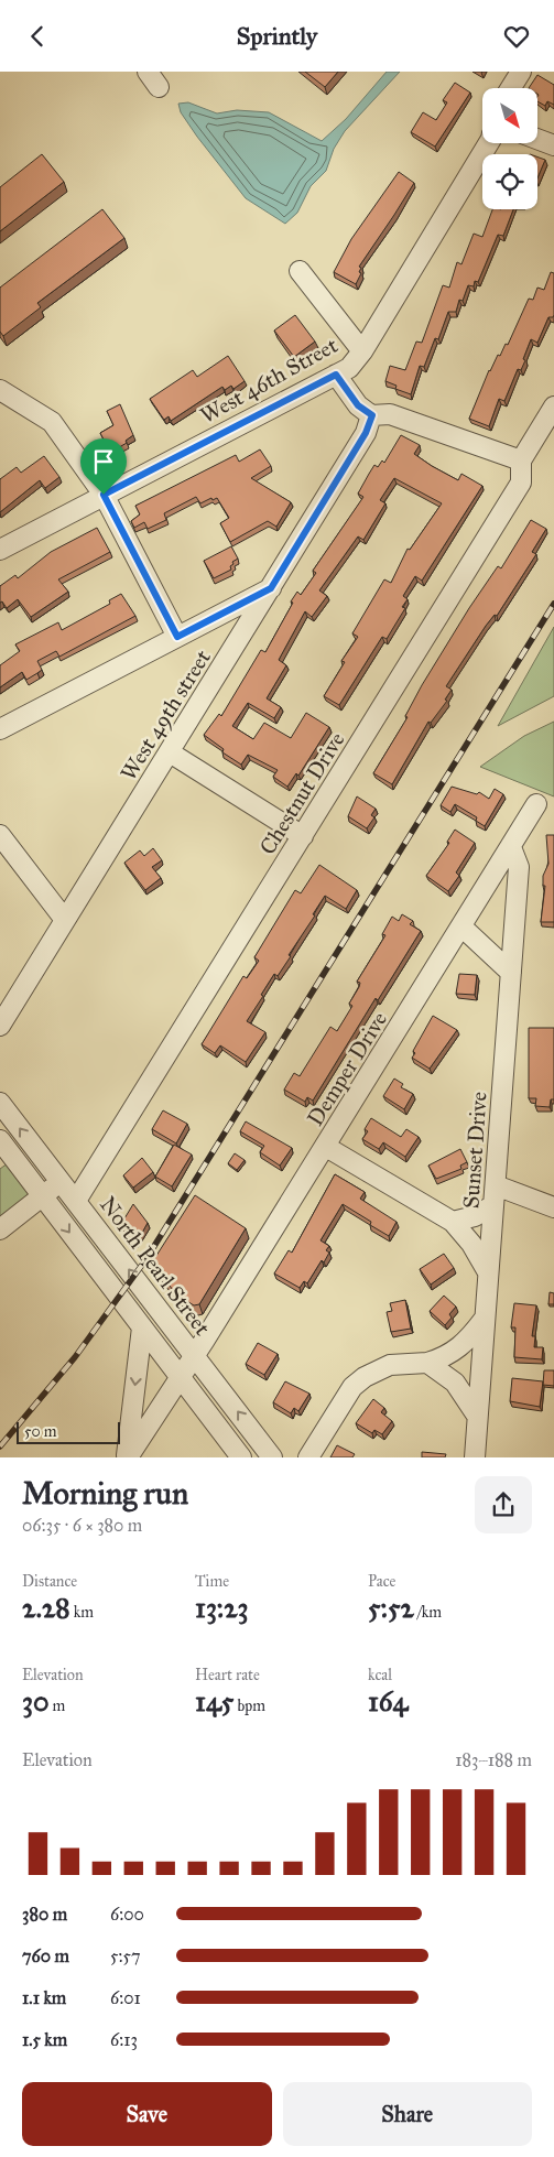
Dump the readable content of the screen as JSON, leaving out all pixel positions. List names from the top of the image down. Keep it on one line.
{"streets":{"street":["West 46th Street","West 49th street","Chestnut Drive","Demper Drive","Sunset Drive","North Pearl Street"]},"crossings":[["Chestnut Drive","North Pearl Street"],["Demper Drive","Sunset Drive"],["Demper Drive","North Pearl Street"]],"scale_bar":"50 m","north":"bottom right","page":{"header":"Sprintly","scale":"50 m","heading":["Morning run","06:35 · 6 × 380 m"],"stats":[["Distance","2.28 km"],["Time","13:23"],["Pace","5:52 /km"],["Elevation","30 m"],["Heart rate","145 bpm"],["kcal","164"]],"chart":["Elevation","183–188 m"],"list":[{"name":"380 m","note":"6:00"},{"name":"760 m","note":"5:57"},{"name":"1.1 km","note":"6:01"},{"name":"1.5 km","note":"6:13"}],"buttons":["Save","Share"]}}
